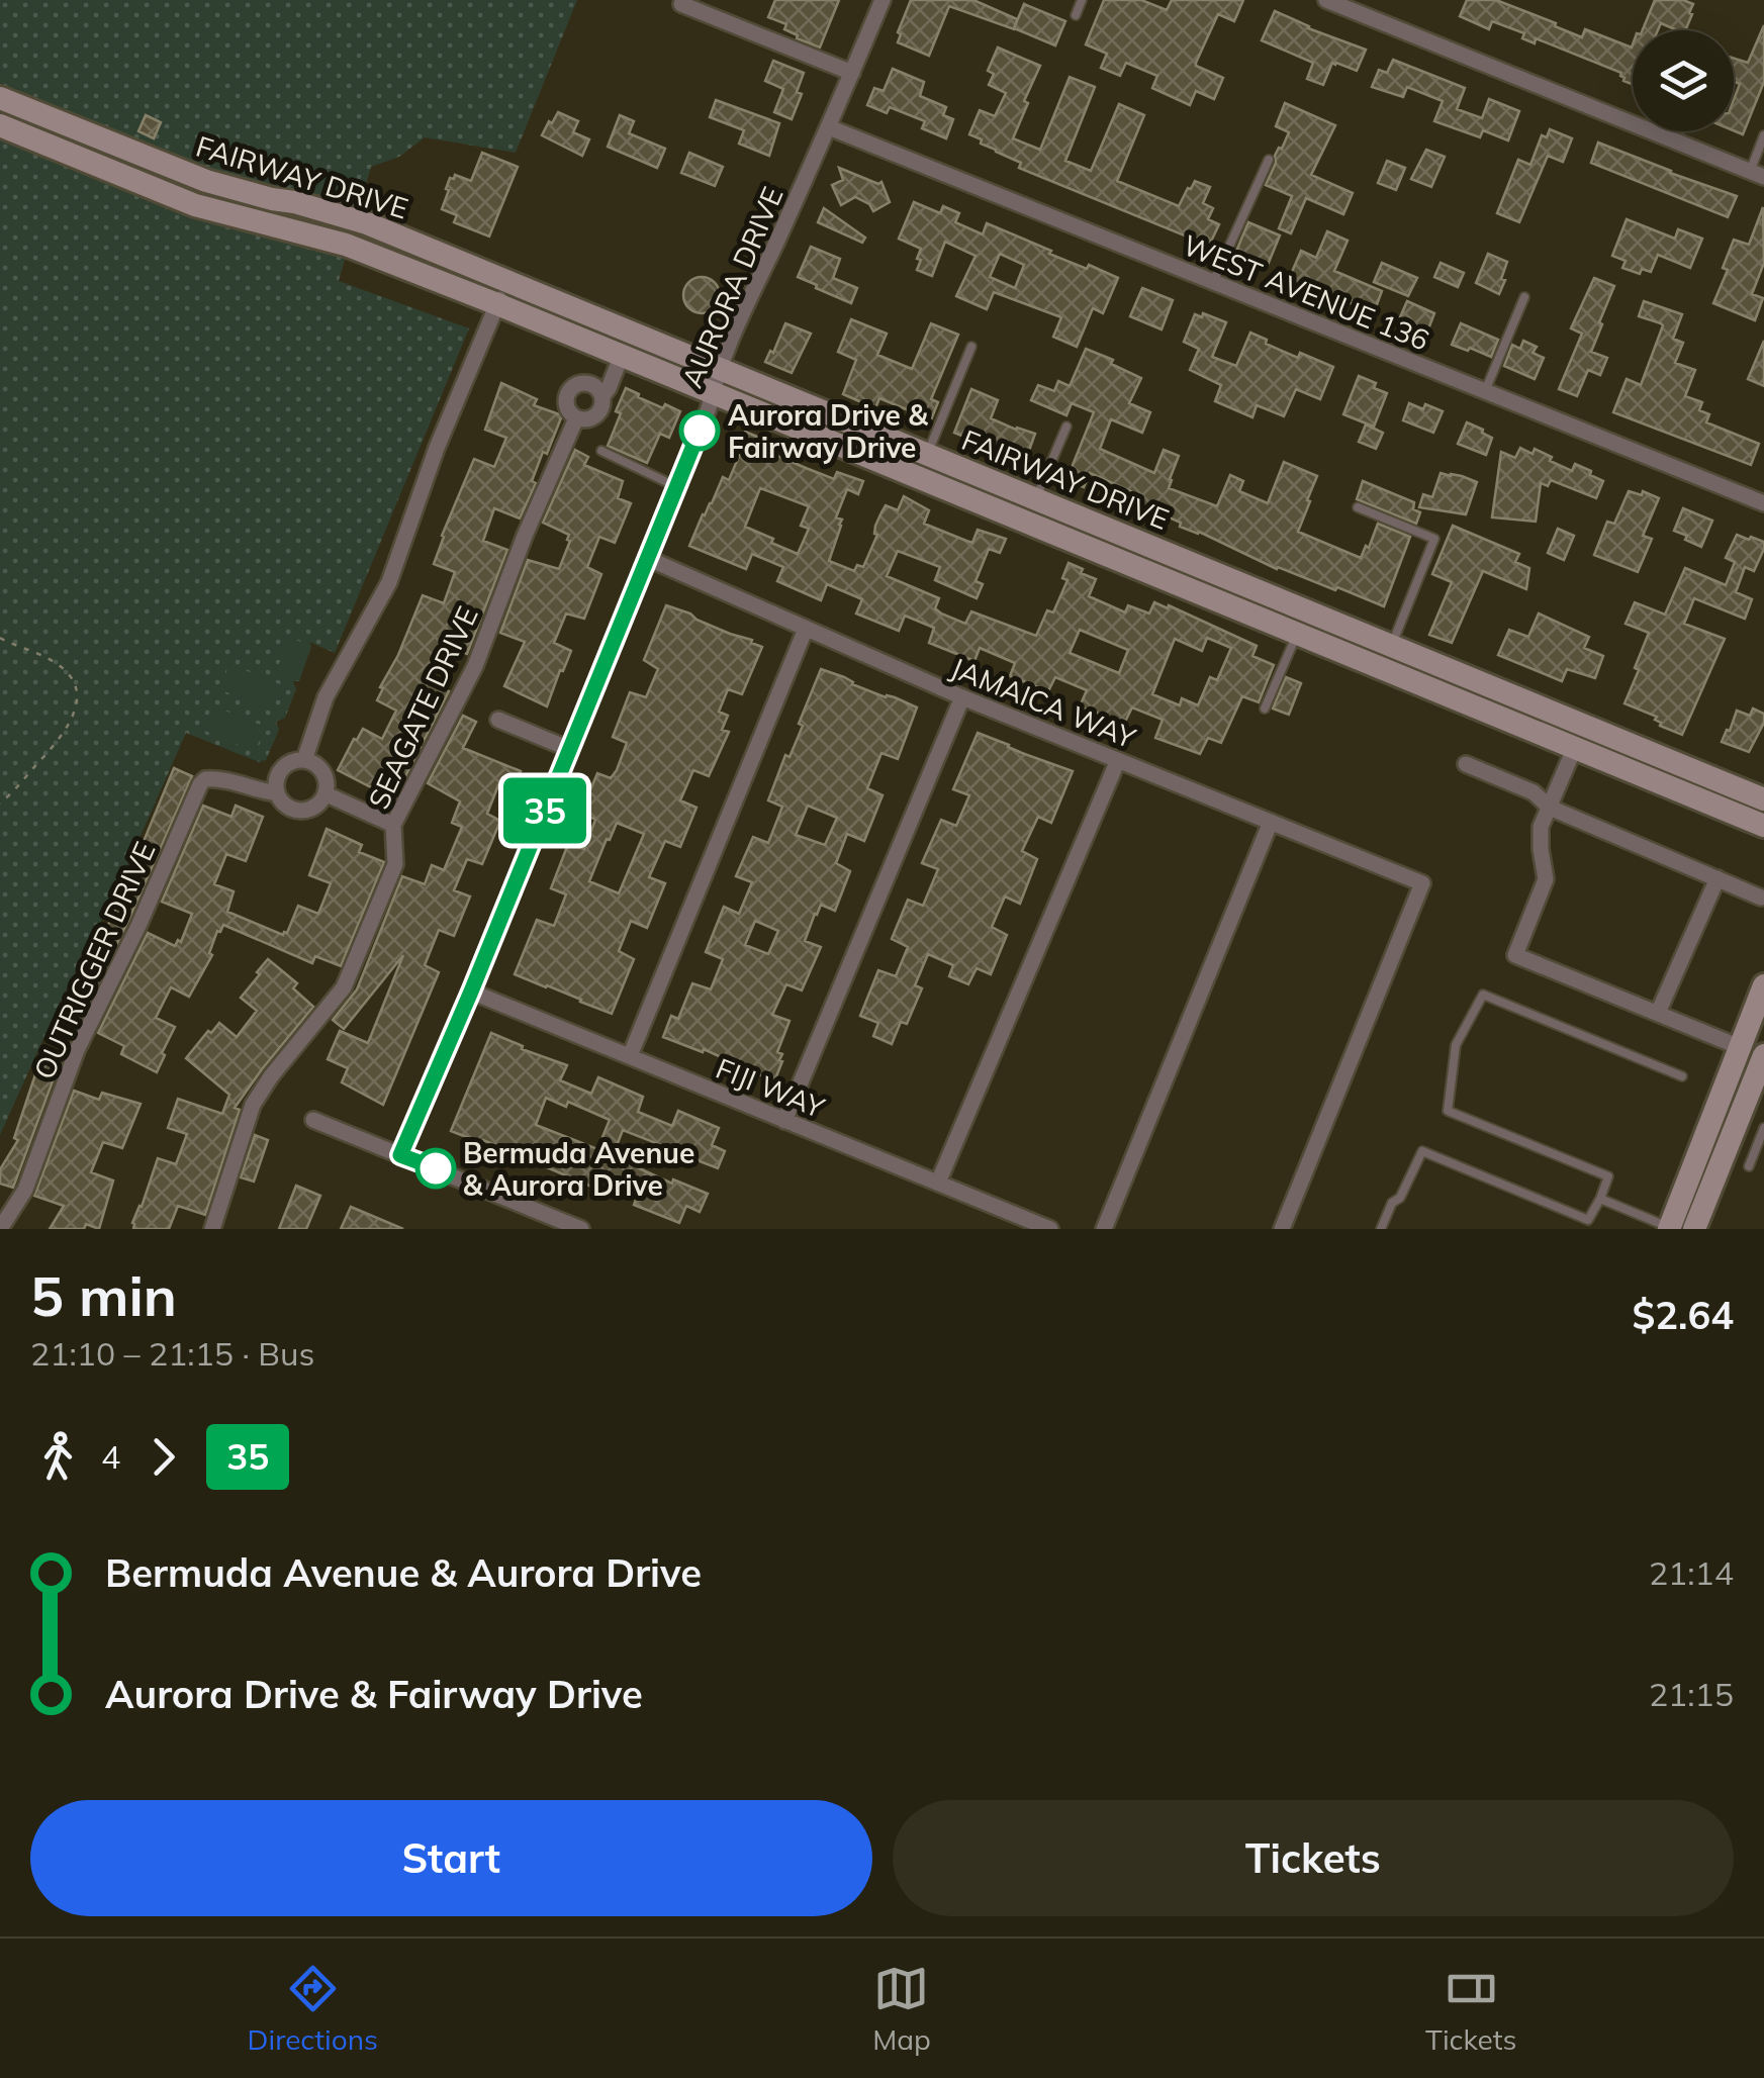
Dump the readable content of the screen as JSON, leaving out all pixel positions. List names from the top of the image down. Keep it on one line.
{"streets":{"street":["FAIRWAY DRIVE","AURORA DRIVE","WEST AVENUE 136","JAMAICA WAY","SEAGATE DRIVE","OUTRIGGER DRIVE","FIJI WAY"]},"crossings":[["FAIRWAY DRIVE","AURORA DRIVE"],["FAIRWAY DRIVE","SEAGATE DRIVE"],["AURORA DRIVE","WEST AVENUE 136"],["AURORA DRIVE","JAMAICA WAY"],["AURORA DRIVE","FIJI WAY"]],"places":["Aurora Drive & Fairway Drive","Bermuda Avenue & Aurora Drive"],"lines":["bus line 35"],"page":{"on_map":"35","heading":["5 min","21:10 – 21:15 · Bus","$2.64"],"legs":["4","35"],"list":[{"name":"Bermuda Avenue & Aurora Drive","value":"21:14"},{"name":"Aurora Drive & Fairway Drive","value":"21:15"}],"buttons":["Start","Tickets"],"tabs":["Directions","Map","Tickets"]}}
